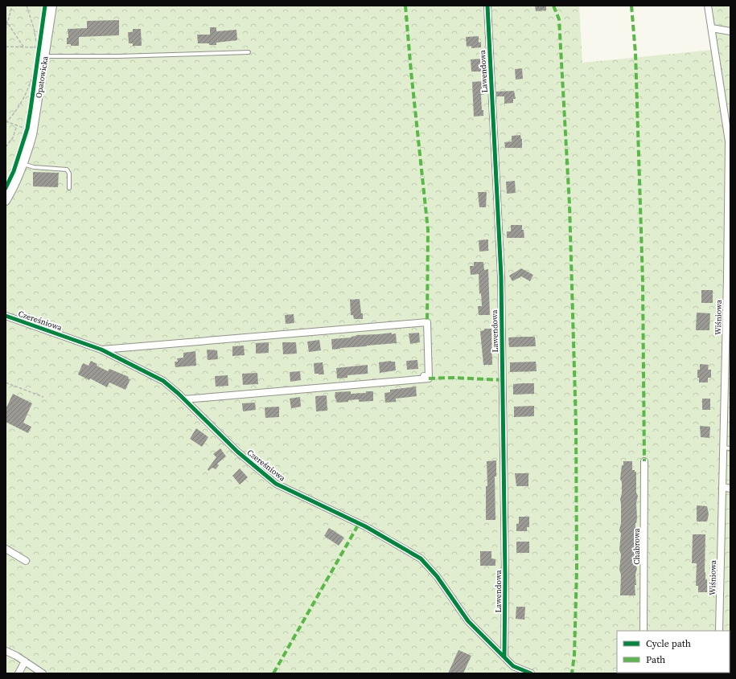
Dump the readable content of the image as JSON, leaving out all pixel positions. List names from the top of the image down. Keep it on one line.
{"streets":{"street":["Lawendowa","Opatowicka","Wiśniowa","Czereśniowa","Chabrowa"]},"crossings":[["Lawendowa","Czereśniowa"]],"legend":["Cycle path","Path"]}
